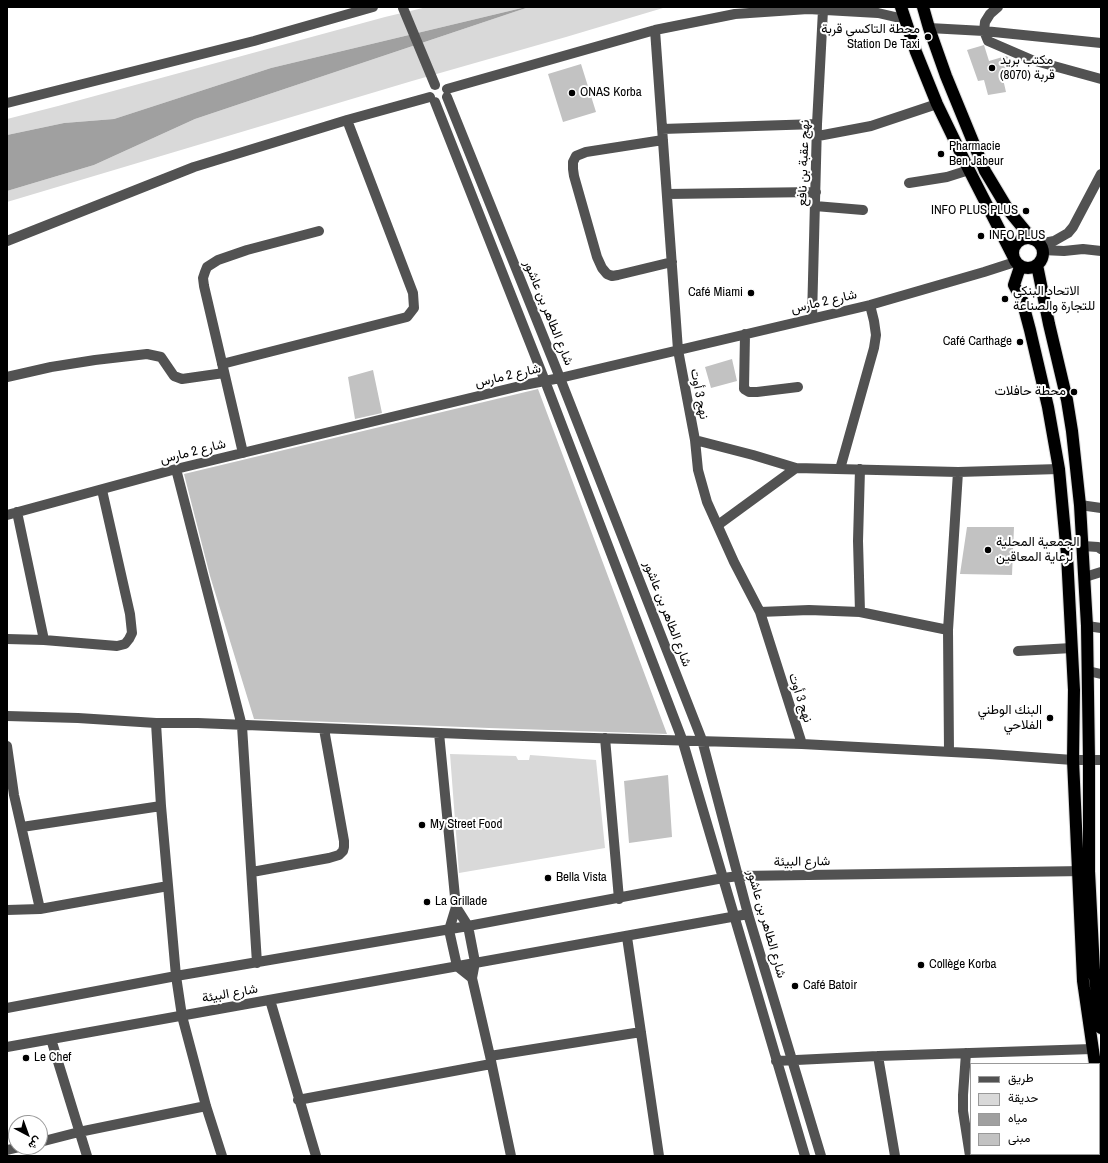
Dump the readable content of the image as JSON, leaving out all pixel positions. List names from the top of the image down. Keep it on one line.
{"streets":{"street":["نهج عقبة بن نافع","شارع 2 مارس","شارع الطاهر بن عاشور","نهج 3 أوت","شارع البيئة"]},"crossings":[["نهج عقبة بن نافع","شارع 2 مارس"],["شارع 2 مارس","شارع الطاهر بن عاشور"],["شارع 2 مارس","نهج 3 أوت"],["شارع الطاهر بن عاشور","شارع البيئة"]],"places":["محطة التاكسي قربة Station De Taxi","مكتب بريد قربة (8070)","ONAS Korba","Pharmacie Ben Jabeur","INFO PLUS PLUS","INFO PLUS","Café Miami","الاتحاد البنكي للتجارة والصناعة","Café Carthage","محطة حافلات","الجمعية المحلية لرعاية المعاقين","البنك الوطني الفلاحي","My Street Food","Bella Vista","La Grillade","Collège Korba","Café Batoir","Le Chef"],"legend":["طريق","حديقة","مياه","مبنى"],"north":"bottom right"}
